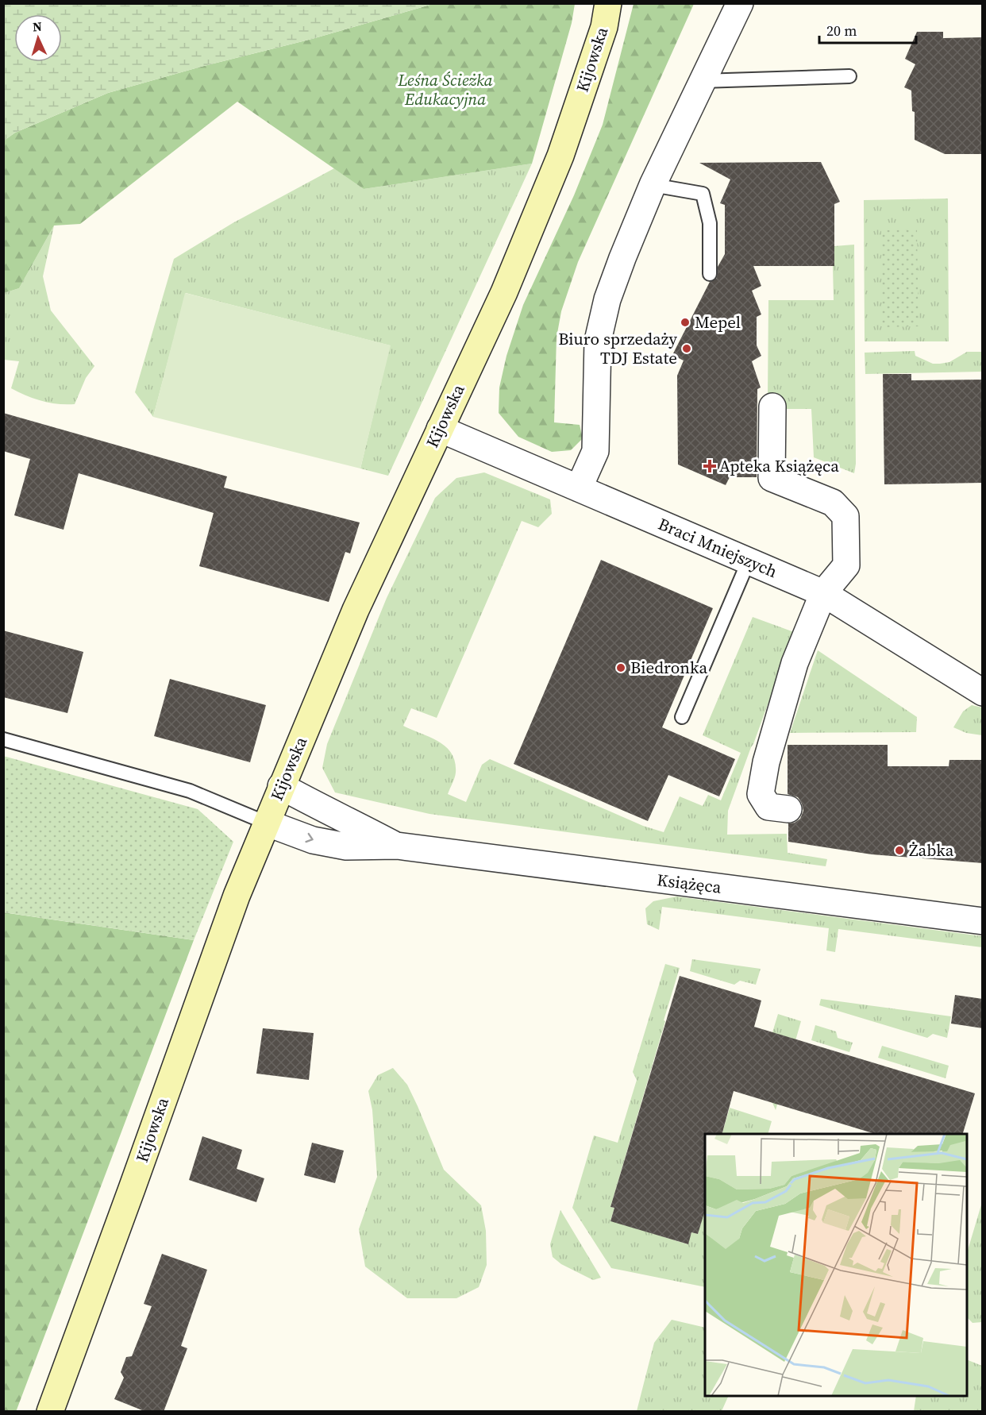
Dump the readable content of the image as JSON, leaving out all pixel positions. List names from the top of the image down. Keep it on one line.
{"streets":{"street":["Kijowska","Braci Mniejszych","Książęca"]},"crossings":[["Kijowska","Braci Mniejszych"]],"parks":["Leśna Ścieżka Edukacyjna"],"places":{"other":["Mepel","Biuro sprzedaży TDJ Estate","Biedronka","Żabka"],"health":["Apteka Książęca"]},"scale_bar":"20 m","north":"top"}
